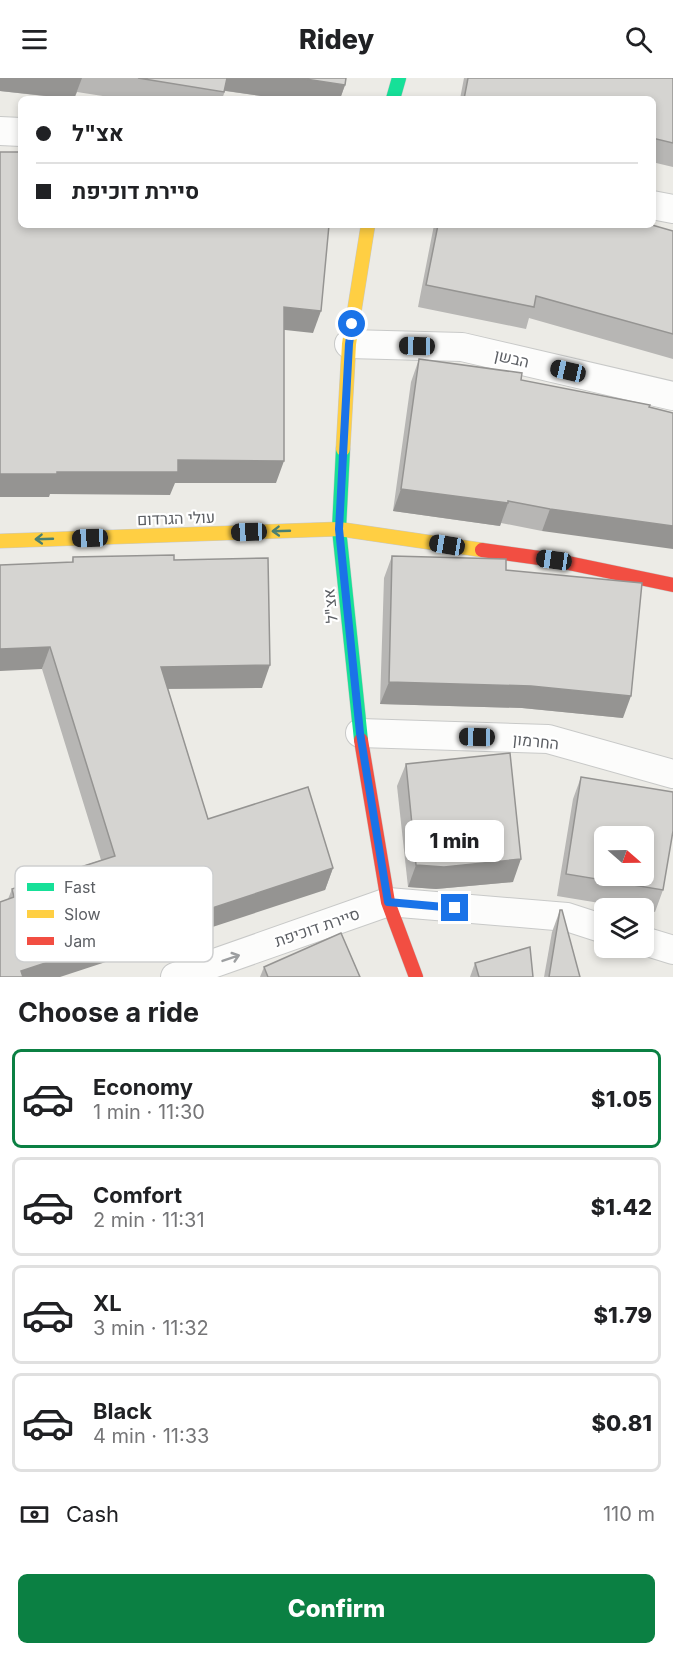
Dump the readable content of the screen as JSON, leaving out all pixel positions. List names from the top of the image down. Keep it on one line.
{"streets":{"street":["הבשן","עולי הגרדום","אצ\"ל","החרמון","סיירת דוכיפת"]},"crossings":[["הבשן","אצ\"ל"],["עולי הגרדום","אצ\"ל"],["אצ\"ל","החרמון"],["אצ\"ל","סיירת דוכיפת"]],"one_way":["עולי הגרדום","סיירת דוכיפת"],"legend":["Fast","Slow","Jam"],"north":"right","page":{"header":"Ridey","banner":["אצ\"ל","סיירת דוכיפת"],"bubble":"1 min","heading":"Choose a ride","list":[{"name":"Economy","note":"1 min · 11:30","value":"$1.05"},{"name":"Comfort","note":"2 min · 11:31","value":"$1.42"},{"name":"XL","note":"3 min · 11:32","value":"$1.79"},{"name":"Black","note":"4 min · 11:33","value":"$0.81"}],"pay":["Cash","110 m"],"buttons":"Confirm"}}
